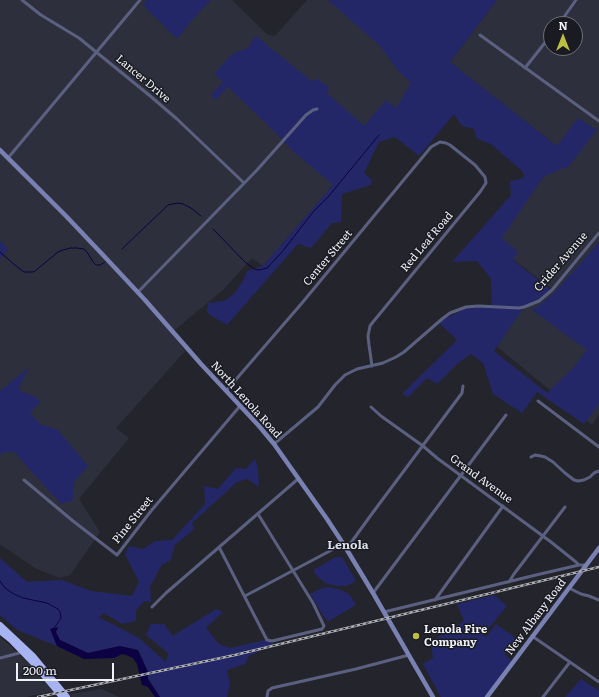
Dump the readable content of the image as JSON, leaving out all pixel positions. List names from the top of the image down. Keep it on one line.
{"streets":{"main road":["North Lenola Road","New Albany Road"],"street":["Lancer Drive","Red Leaf Road","Center Street","Crider Avenue","Grand Avenue","Pine Street"]},"crossings":[["Red Leaf Road","Center Street"],["Red Leaf Road","Crider Avenue"],["Center Street","North Lenola Road"],["Crider Avenue","North Lenola Road"],["North Lenola Road","Pine Street"]],"districts":["Lenola"],"places":["Lenola Fire Company"],"scale_bar":"200 m","north":"top"}
